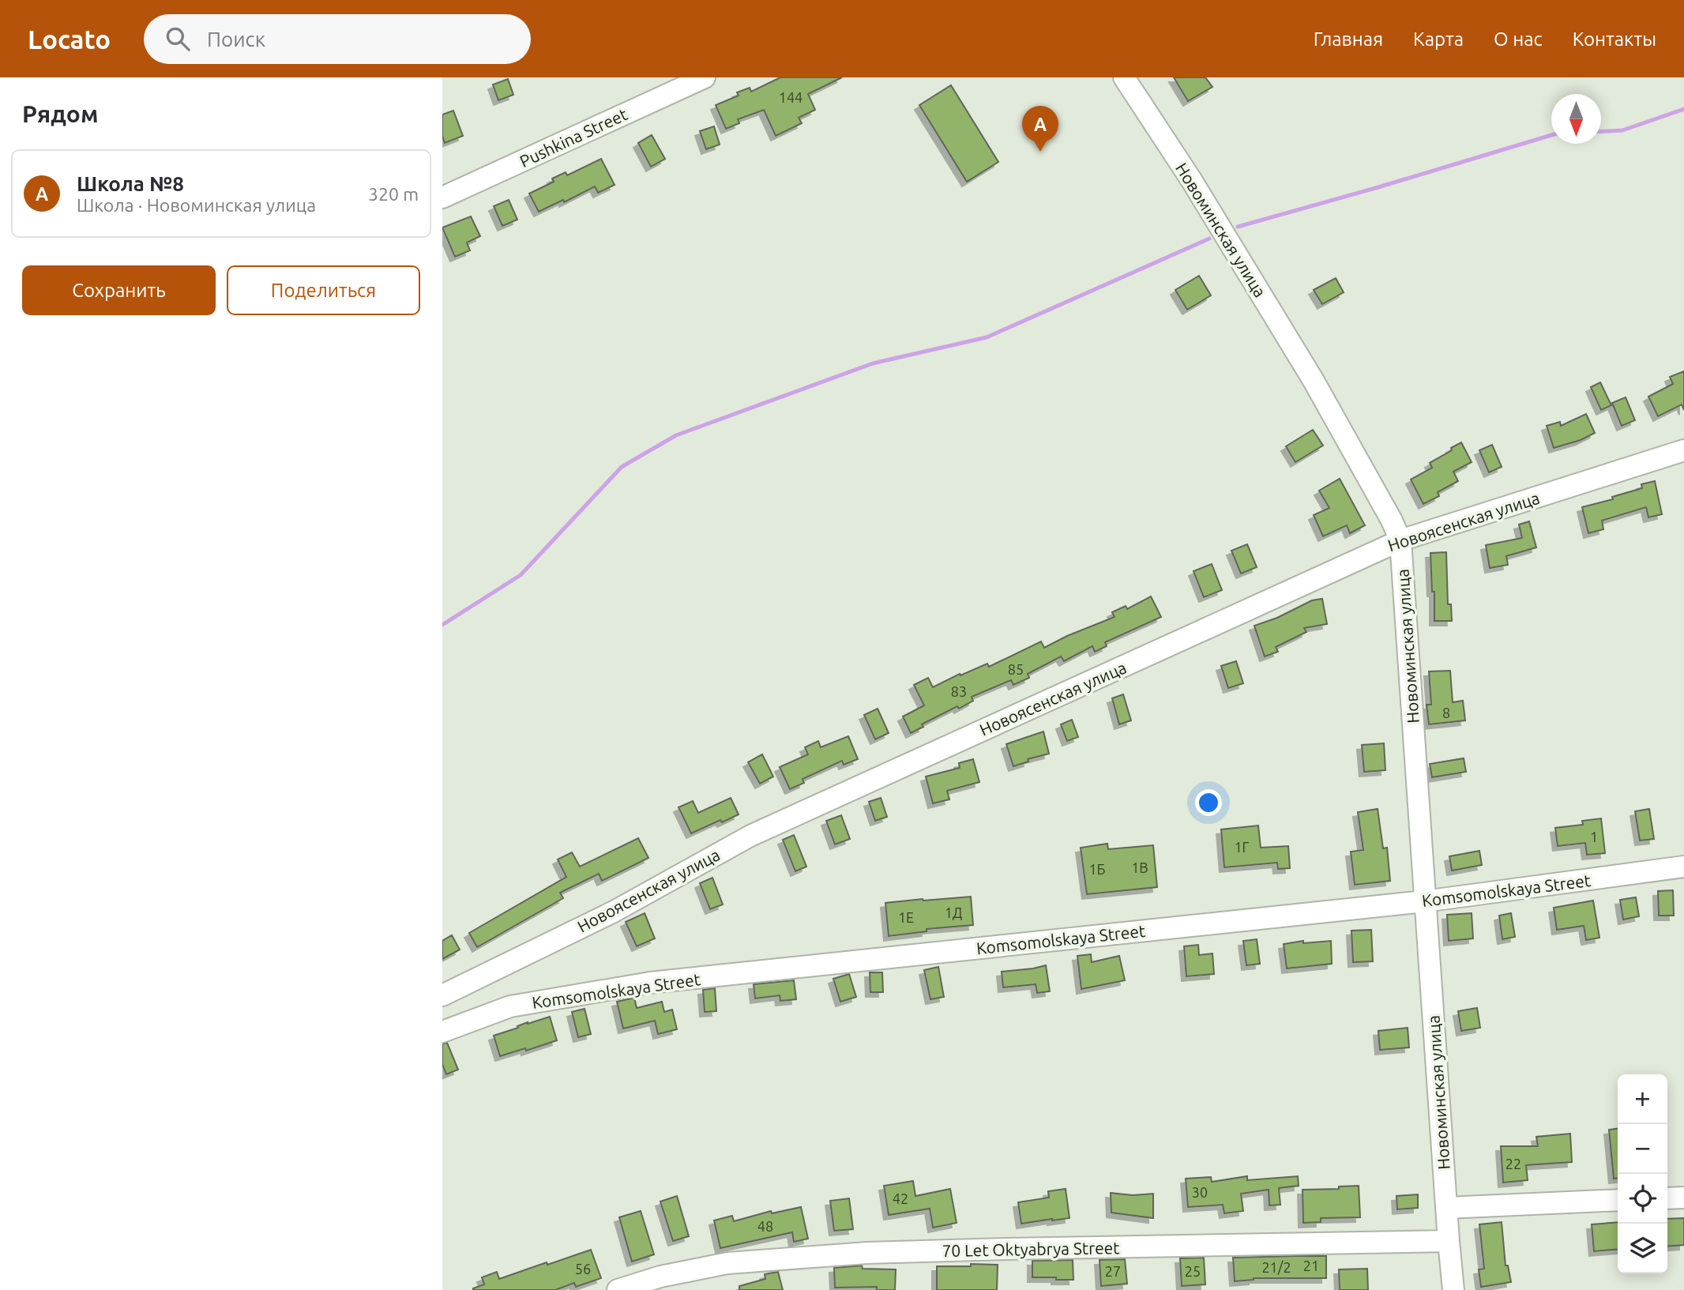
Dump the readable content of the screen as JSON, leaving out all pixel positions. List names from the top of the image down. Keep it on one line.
{"streets":{"street":["Pushkina Street","Новоминская улица","Новоясенская улица","Komsomolskaya Street","70 Let Oktyabrya Street"]},"crossings":[["Новоминская улица","Новоясенская улица"],["Новоминская улица","Komsomolskaya Street"],["Новоминская улица","70 Let Oktyabrya Street"]],"house_numbers":["144","85","83","8","1","1Г","1В","1Б","1Д","1Е","22","30","42","48","21","21/2","56","27","25"],"north":"bottom","page":{"header":"Locato","search":"Поиск","nav":["Главная","Карта","О нас","Контакты"],"heading":"Рядом","pins":"A","list":[{"mark":"A","name":"Школа №8","note":"Школа · Новоминская улица","value":"320 m"}],"buttons":["Сохранить","Поделиться"],"map_buttons":["+","−"]}}
